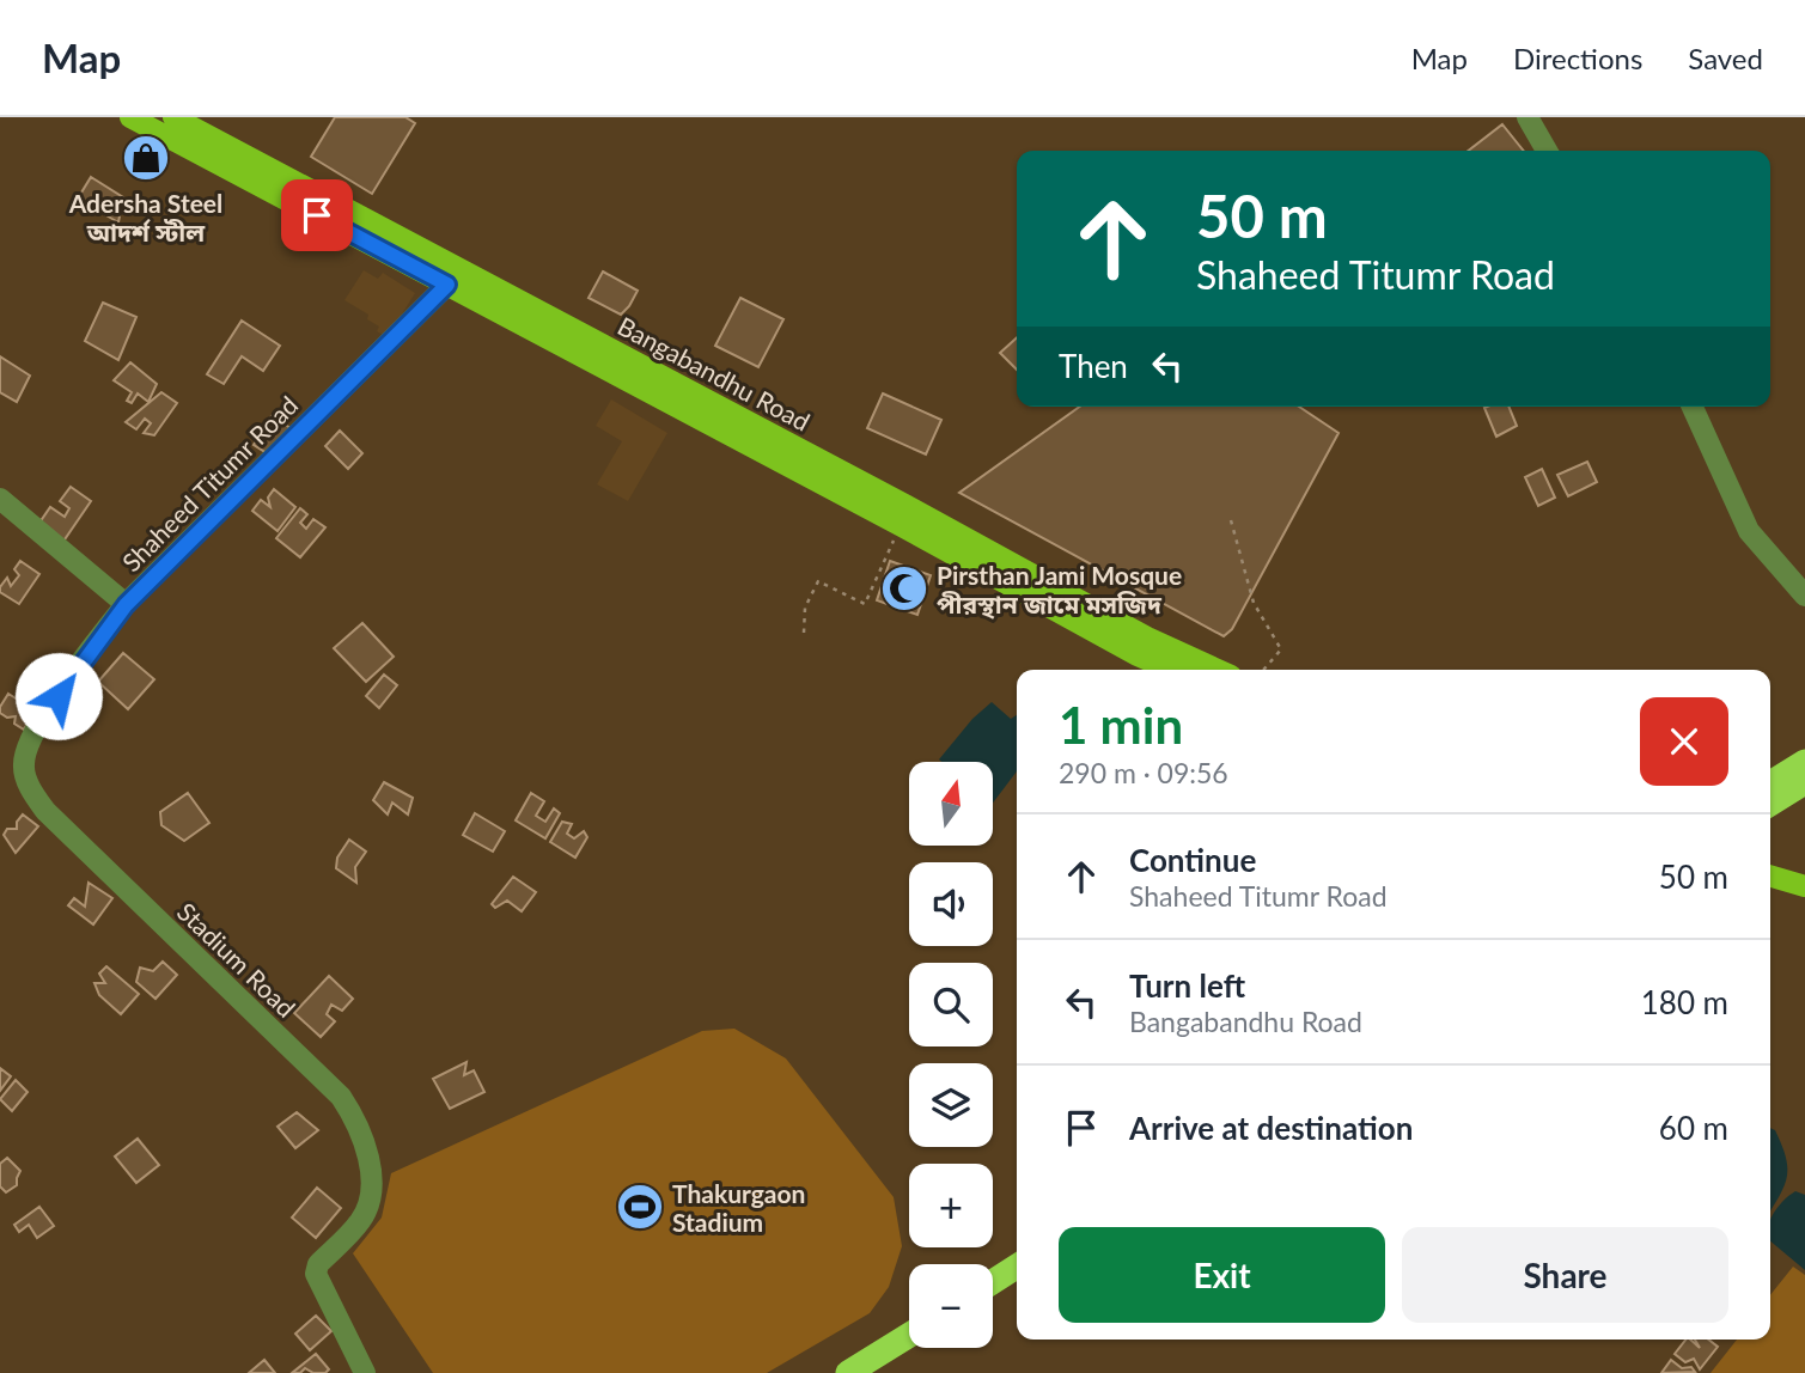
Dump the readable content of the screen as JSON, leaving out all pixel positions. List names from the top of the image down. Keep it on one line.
{"streets":{"main road":["Bangabandhu Road"],"street":["Shaheed Titumr Road","Stadium Road"]},"crossings":[["Bangabandhu Road","Shaheed Titumr Road"],["Shaheed Titumr Road","Stadium Road"]],"places":{"shop":["Adersha Steel আদর্শ স্টীল"],"mosque":["Pirsthan Jami Mosque পীরস্থান জামে মসজিদ"],"sports":["Thakurgaon Stadium"]},"north":"top","page":{"header":"Map","nav":["Map","Directions","Saved"],"turn":["50 m","Shaheed Titumr Road"],"then":"Then","heading":["1 min","290 m · 09:56"],"map_buttons":["+","−"],"list":[{"name":"Continue","note":"Shaheed Titumr Road","value":"50 m"},{"name":"Turn left","note":"Bangabandhu Road","value":"180 m"},{"name":"Arrive at destination","value":"60 m"}],"buttons":["Exit","Share"]}}
